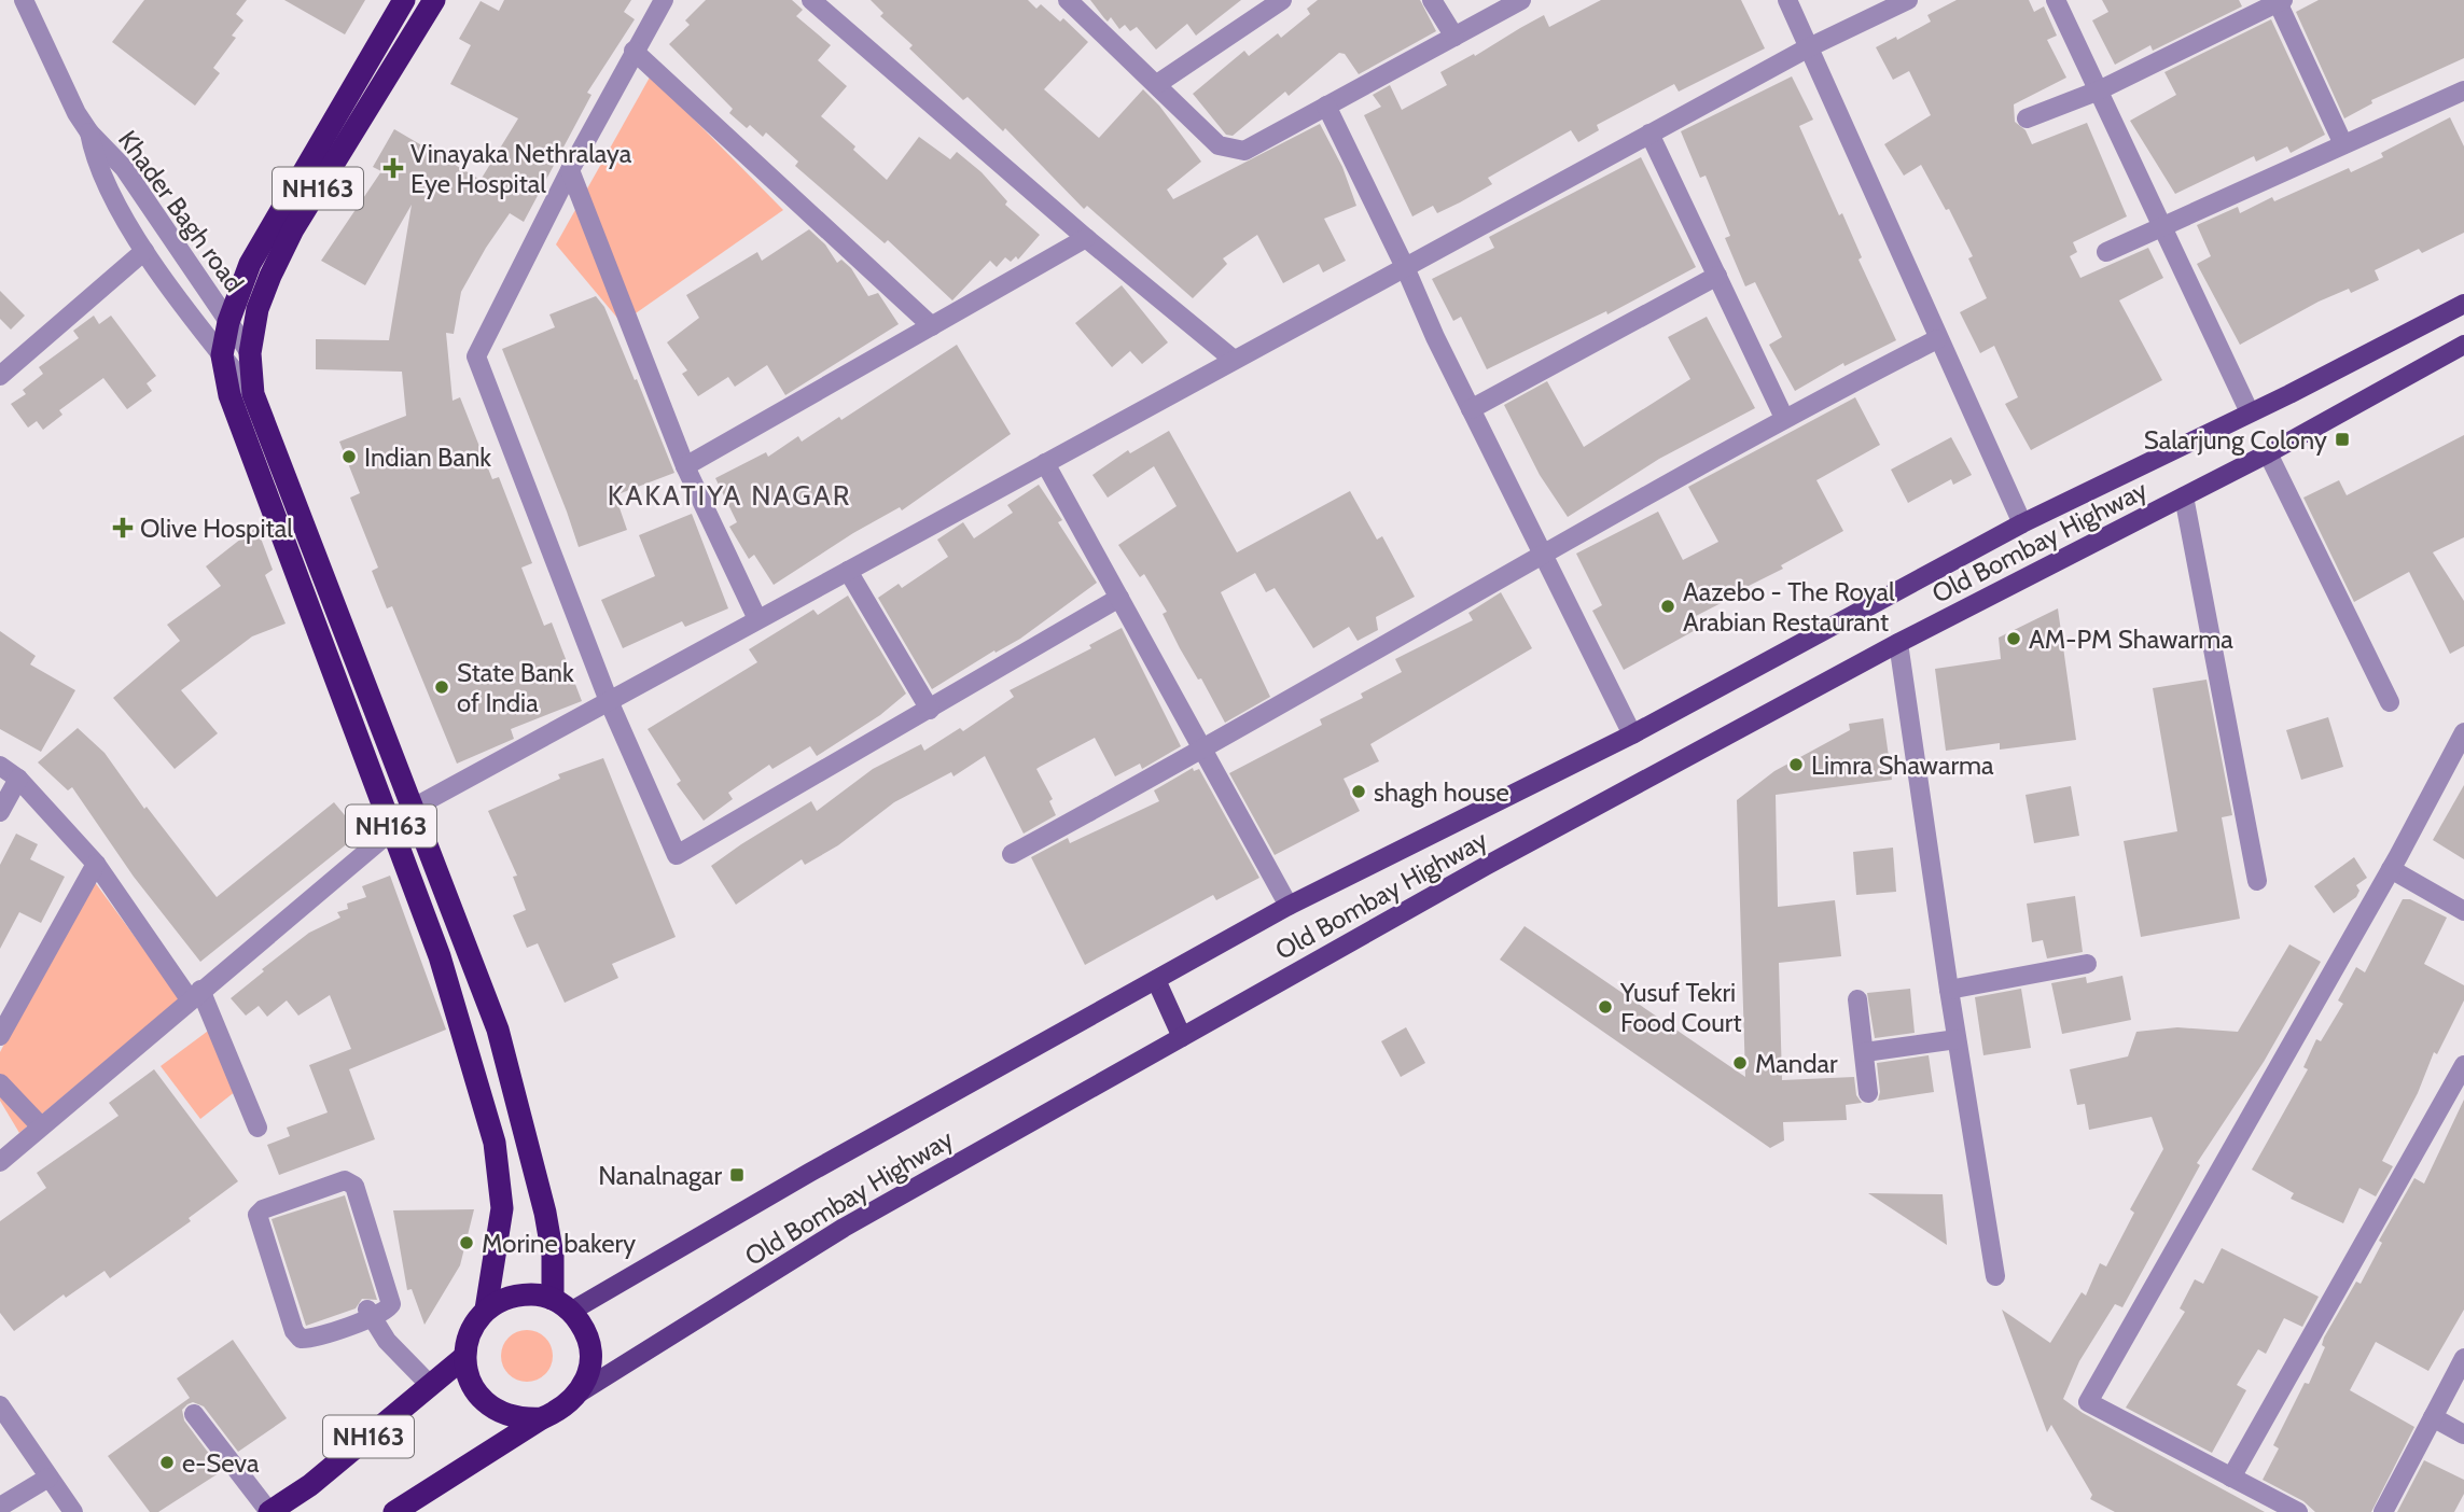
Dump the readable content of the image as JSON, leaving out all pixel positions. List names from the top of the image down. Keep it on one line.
{"streets":{"highway":["NH163"],"main road":["Old Bombay Highway"],"street":["Khader Bagh road"]},"crossings":[["NH163","Khader Bagh road"],["NH163","Old Bombay Highway"]],"districts":["KAKATIYA NAGAR"],"places":{"health":["Vinayaka Nethralaya Eye Hospital","Olive Hospital"],"transit":["Salarjung Colony","Nanalnagar"],"other":["Indian Bank","Aazebo - The Royal Arabian Restaurant","AM-PM Shawarma","State Bank of India","Limra Shawarma","shagh house","Yusuf Tekri Food Court","Mandar","Morine bakery","e-Seva"]}}
